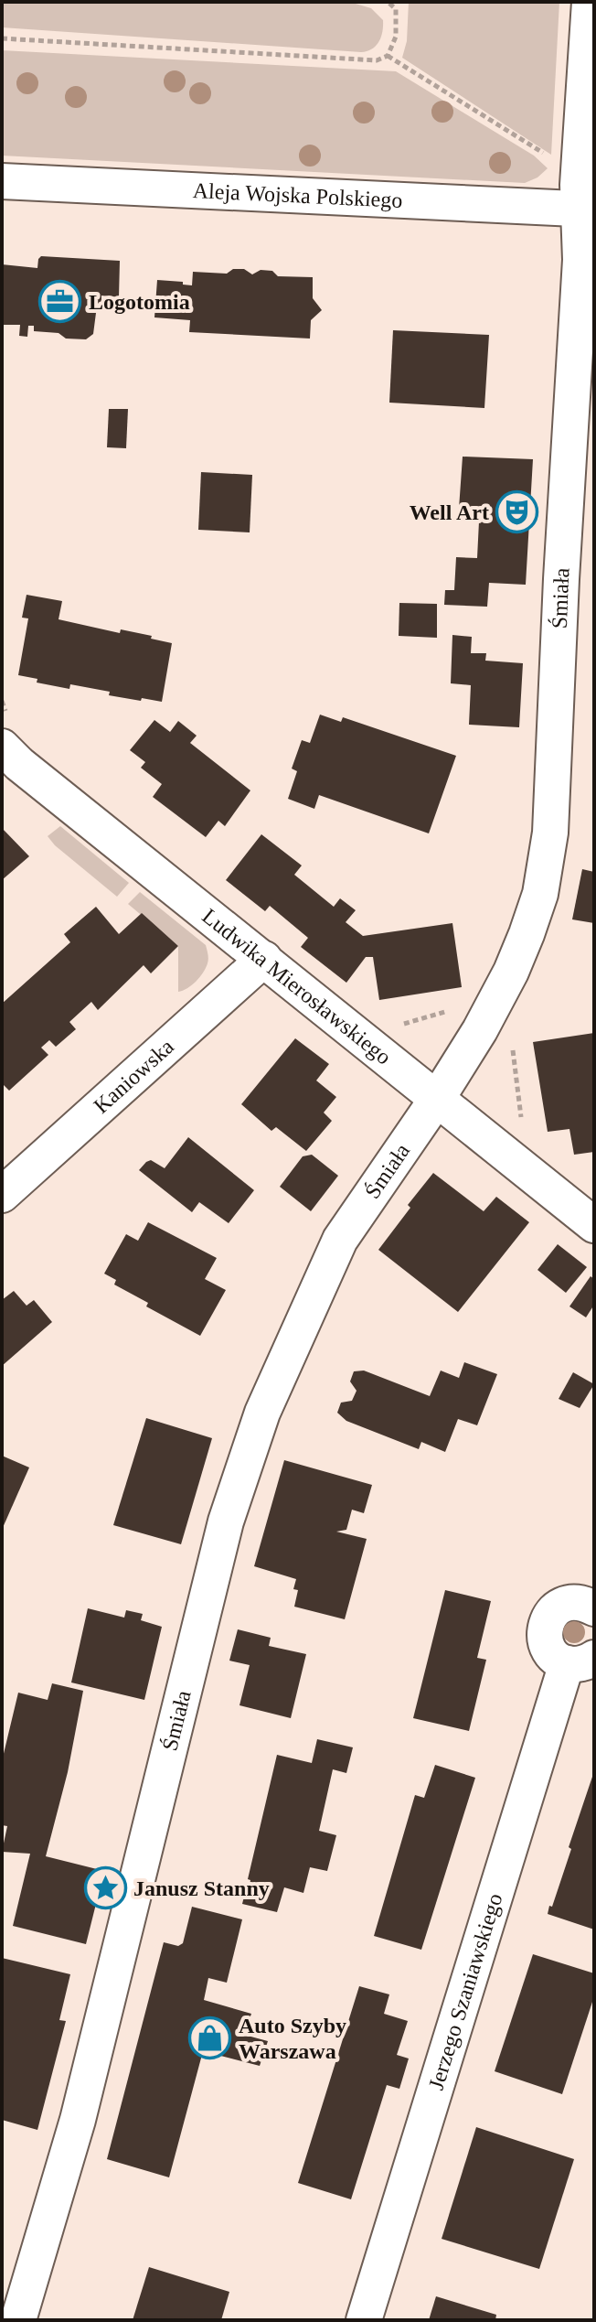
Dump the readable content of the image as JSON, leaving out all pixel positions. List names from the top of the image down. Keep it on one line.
{"streets":{"street":["Aleja Wojska Polskiego","Śmiała","Ludwika Mierosławskiego","Kaniowska","Jerzego Szaniawskiego"]},"crossings":[["Aleja Wojska Polskiego","Śmiała"],["Śmiała","Ludwika Mierosławskiego"],["Ludwika Mierosławskiego","Kaniowska"]],"places":{"office":["Logotomia"],"theatre":["Well Art"],"place":["Janusz Stanny"],"shop":["Auto Szyby Warszawa"]}}
